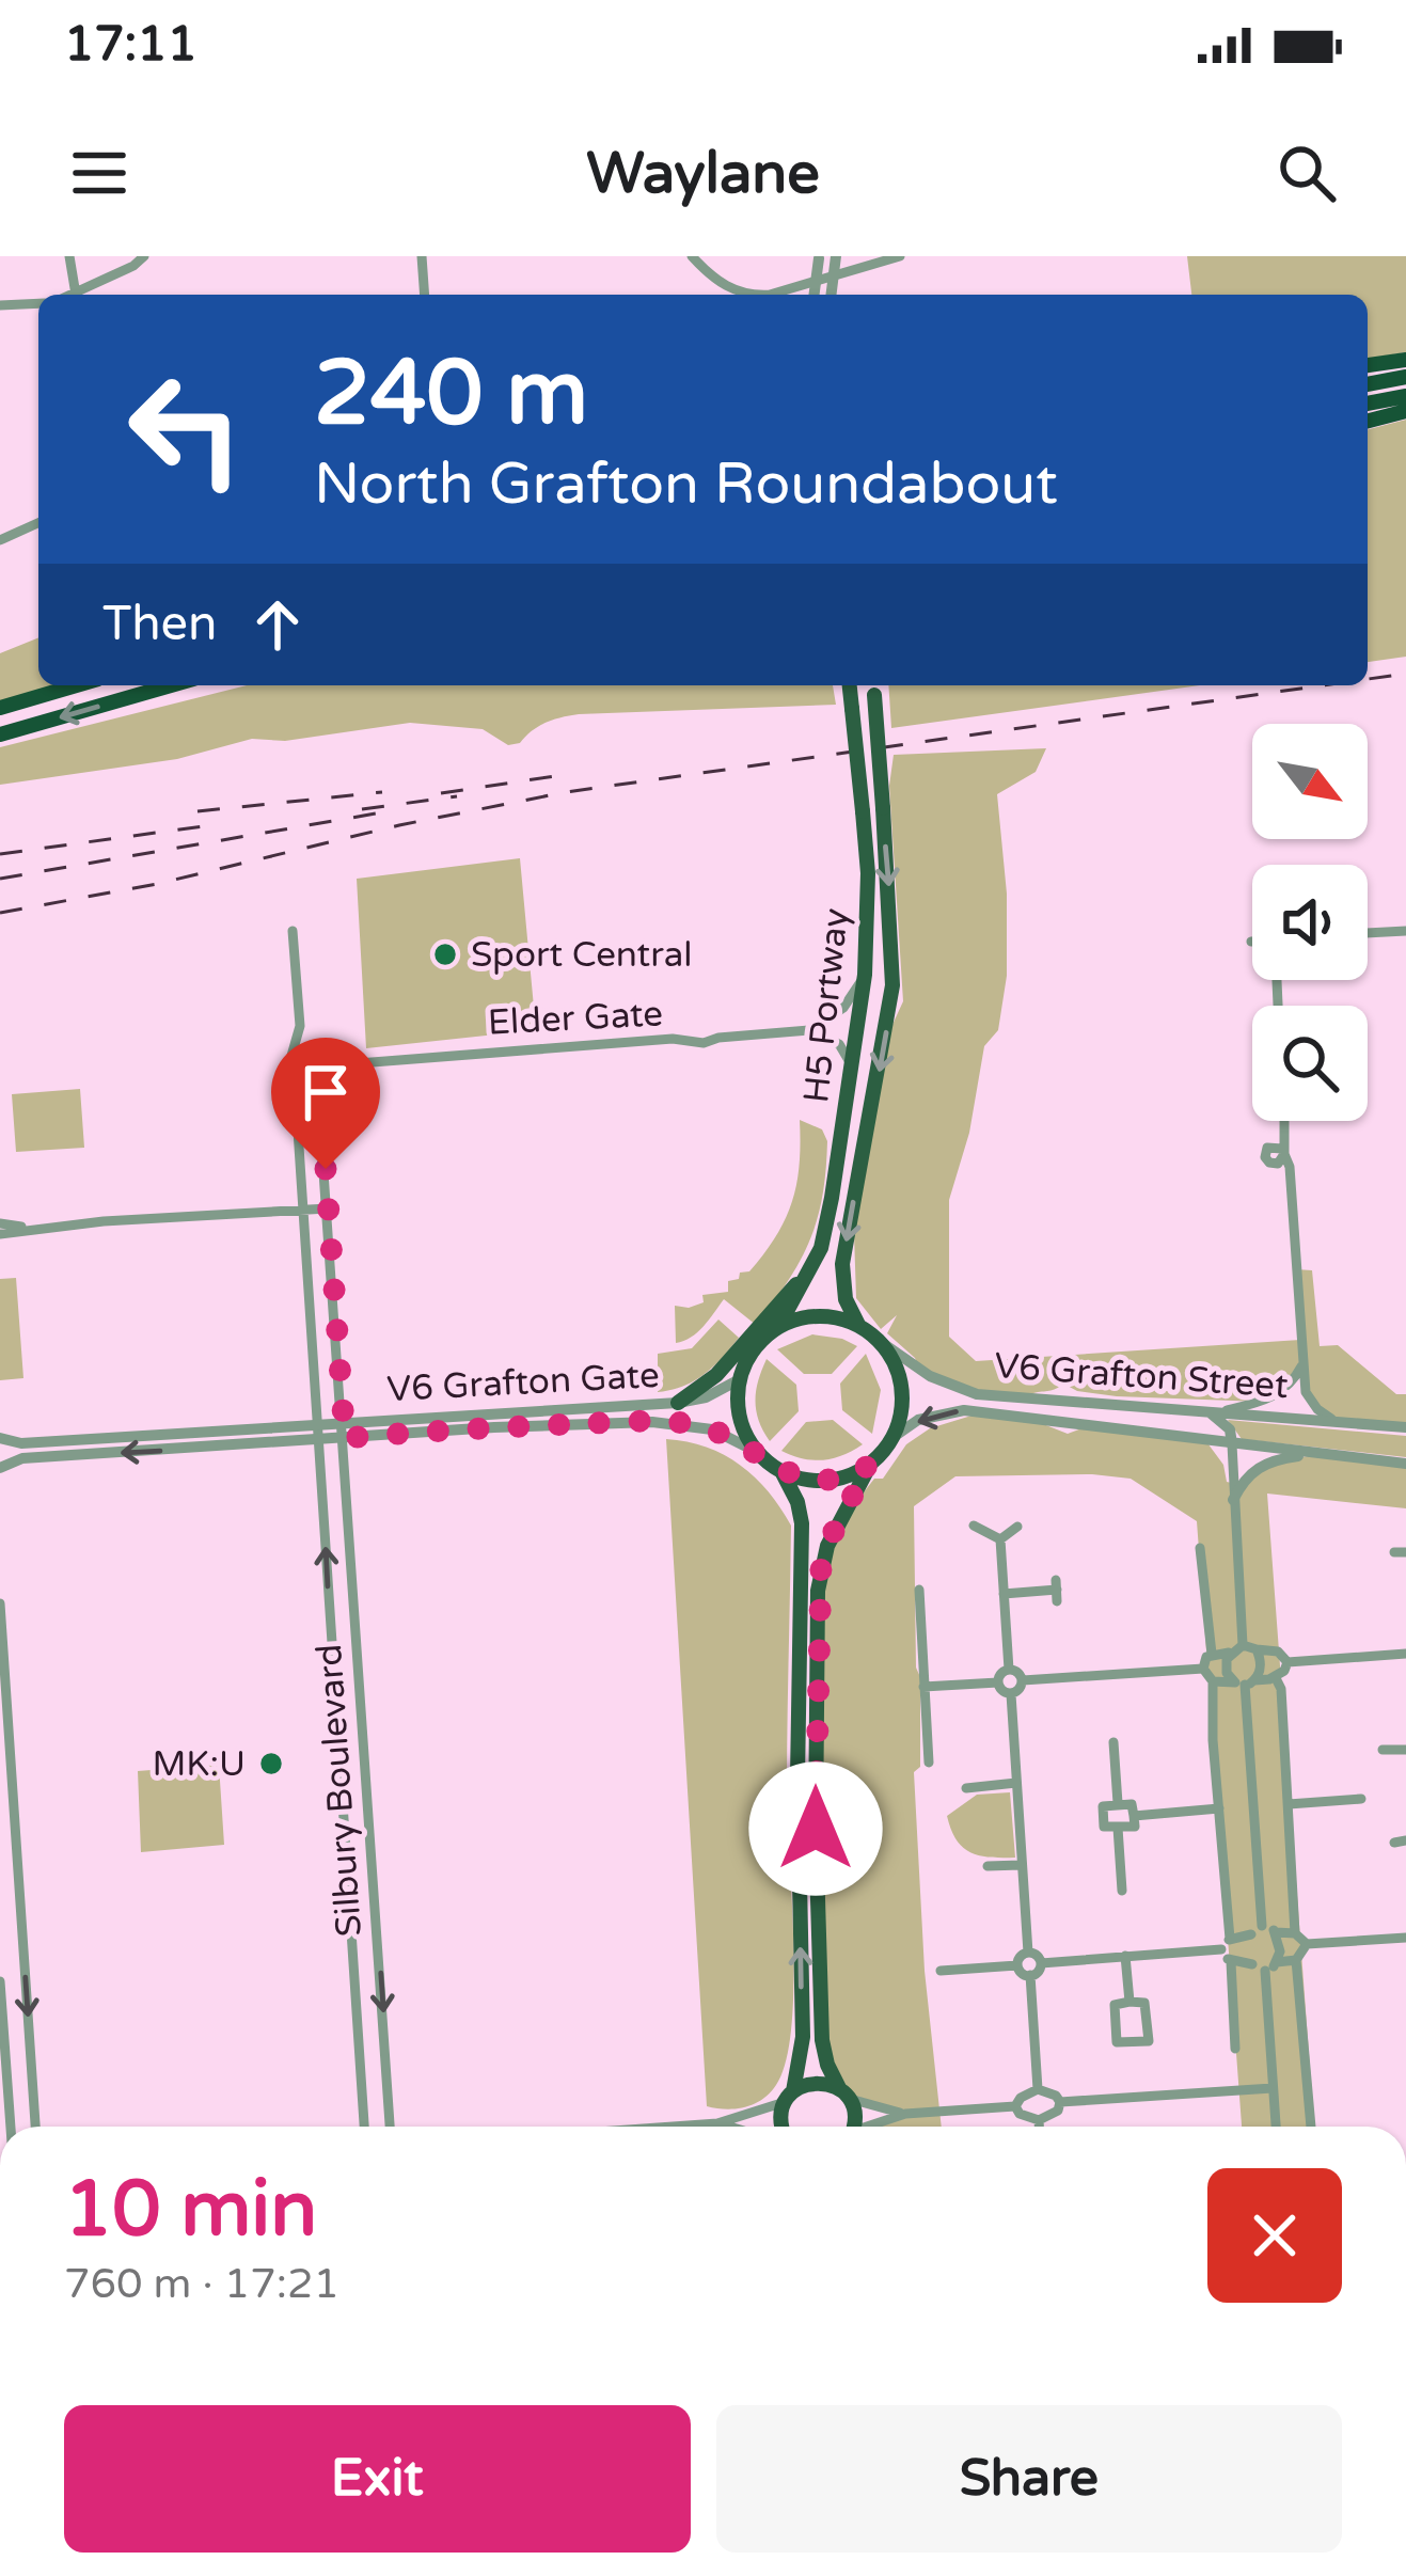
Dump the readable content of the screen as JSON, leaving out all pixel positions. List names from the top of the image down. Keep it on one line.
{"streets":{"main road":["H5 Portway"],"street":["Elder Gate","V6 Grafton Street","V6 Grafton Gate","Silbury Boulevard"]},"crossings":[["H5 Portway","V6 Grafton Street"],["H5 Portway","V6 Grafton Gate"],["V6 Grafton Street","V6 Grafton Gate"],["V6 Grafton Gate","Silbury Boulevard"]],"places":["Sport Central","MK:U"],"north":"bottom right","page":{"status":"17:11","header":"Waylane","turn":["240 m","North Grafton Roundabout"],"then":"Then","heading":["10 min","760 m · 17:21"],"buttons":["Exit","Share"]}}
